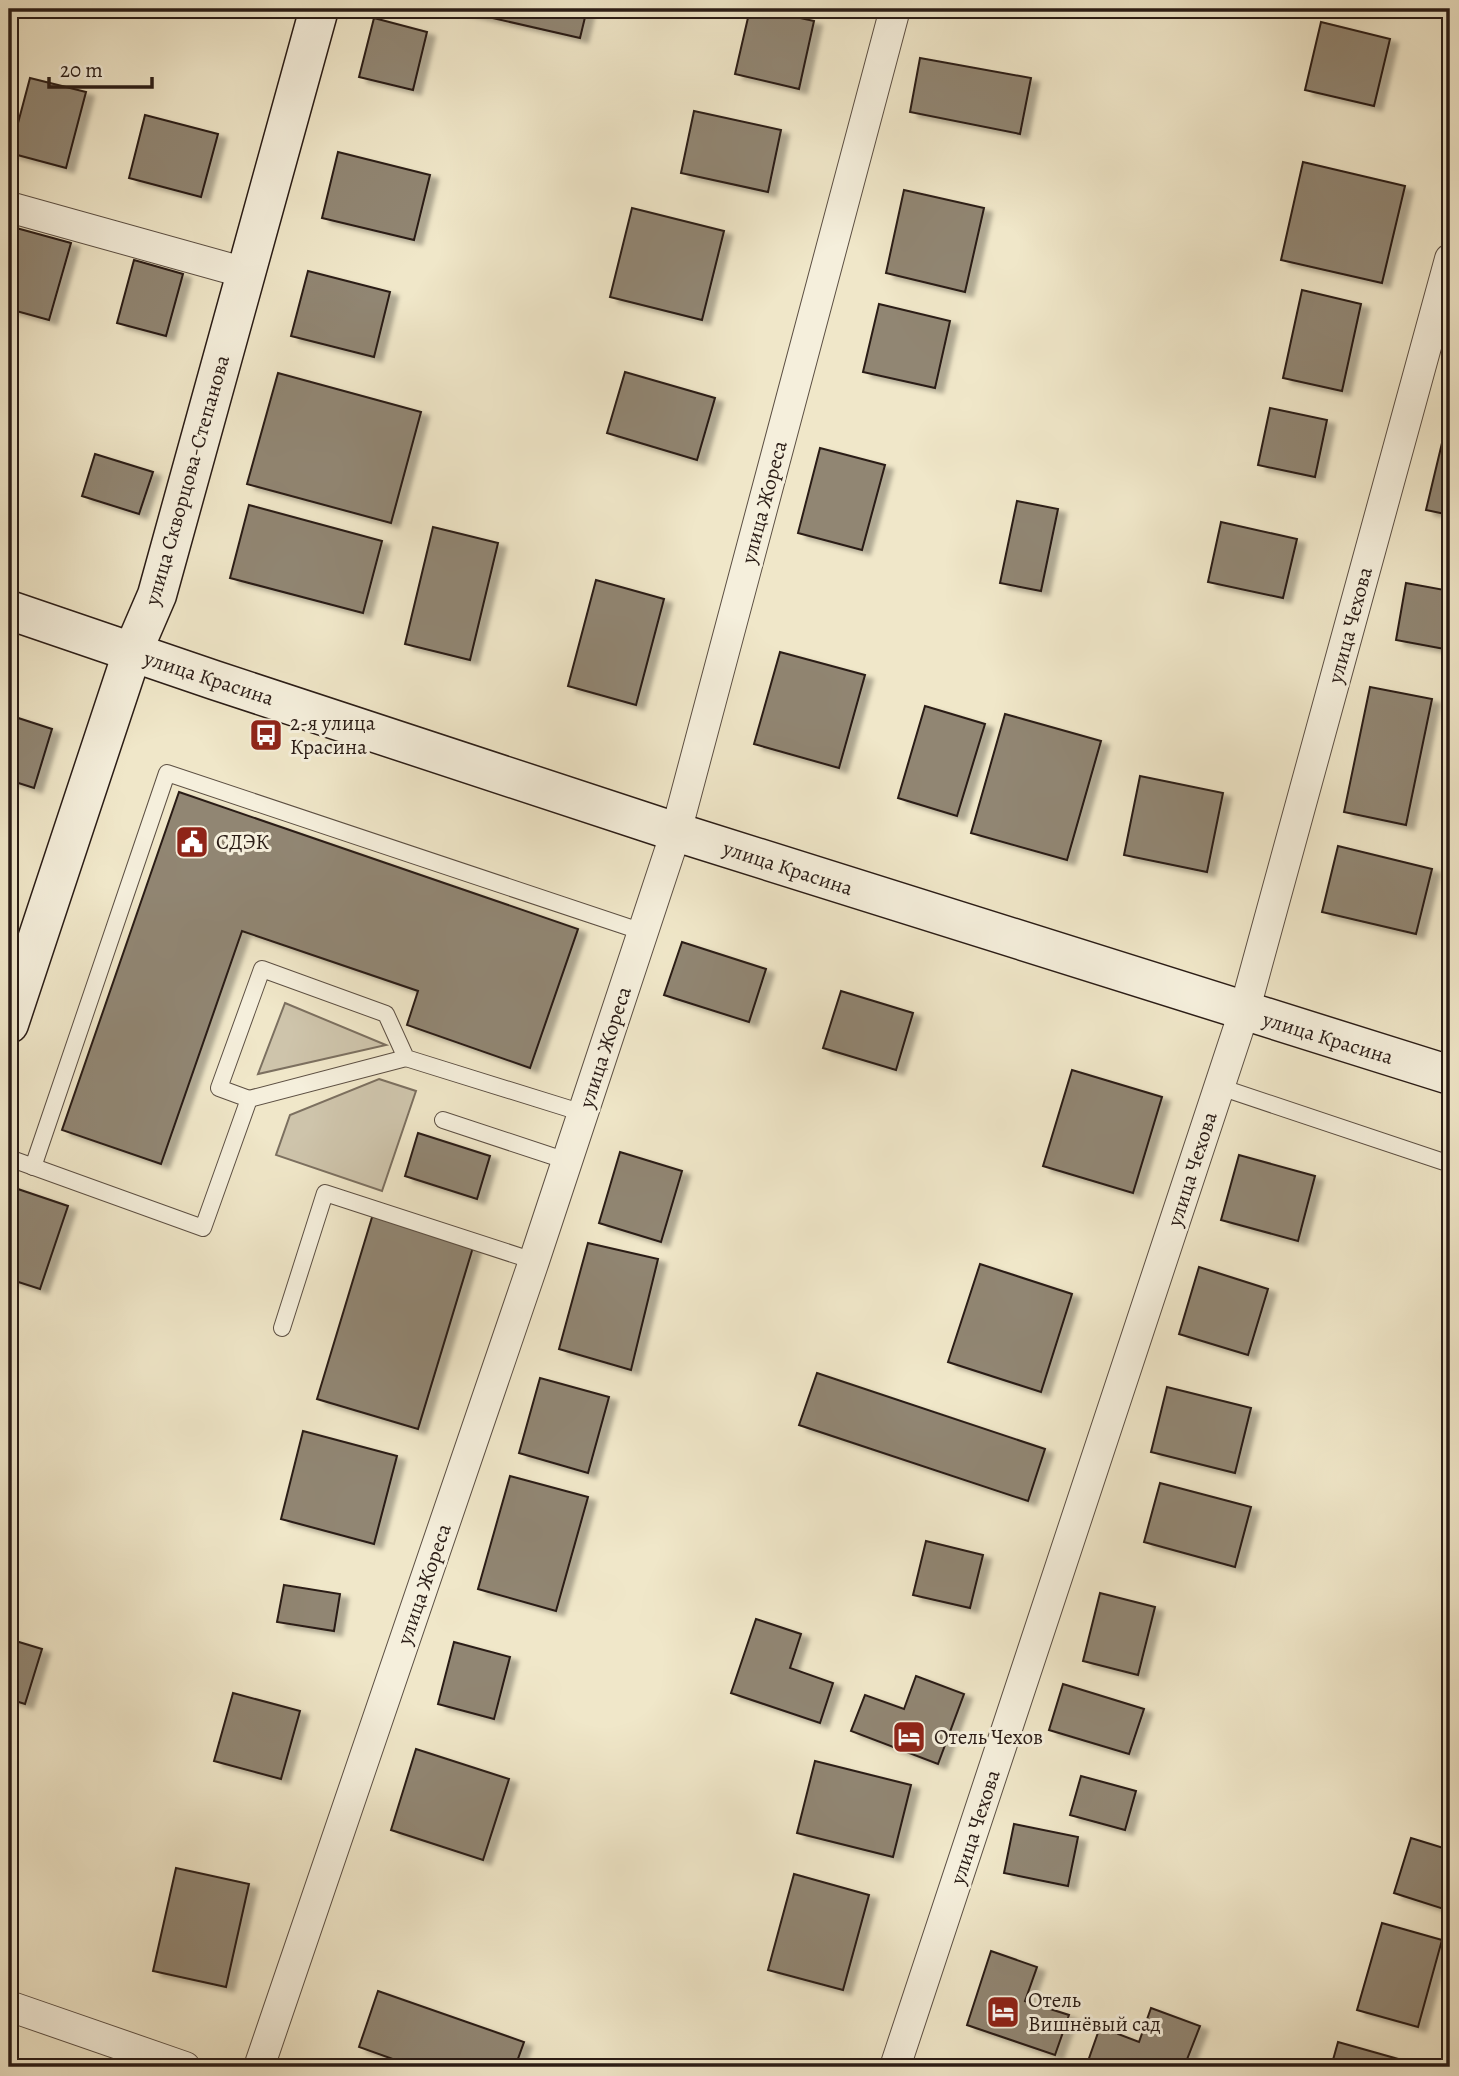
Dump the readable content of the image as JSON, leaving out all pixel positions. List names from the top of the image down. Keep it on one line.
{"streets":{"main road":["улица Скворцова-Степанова","улица Красина"],"street":["улица Жореса","улица Чехова"]},"crossings":[["улица Скворцова-Степанова","улица Красина"],["улица Жореса","улица Красина"],["улица Чехова","улица Красина"]],"places":{"bus stop":["2-я улица Красина"],"public building":["СДЭК"],"hotel":["Отель Чехов","Отель Вишнёвый сад"]},"scale_bar":"20 m"}
